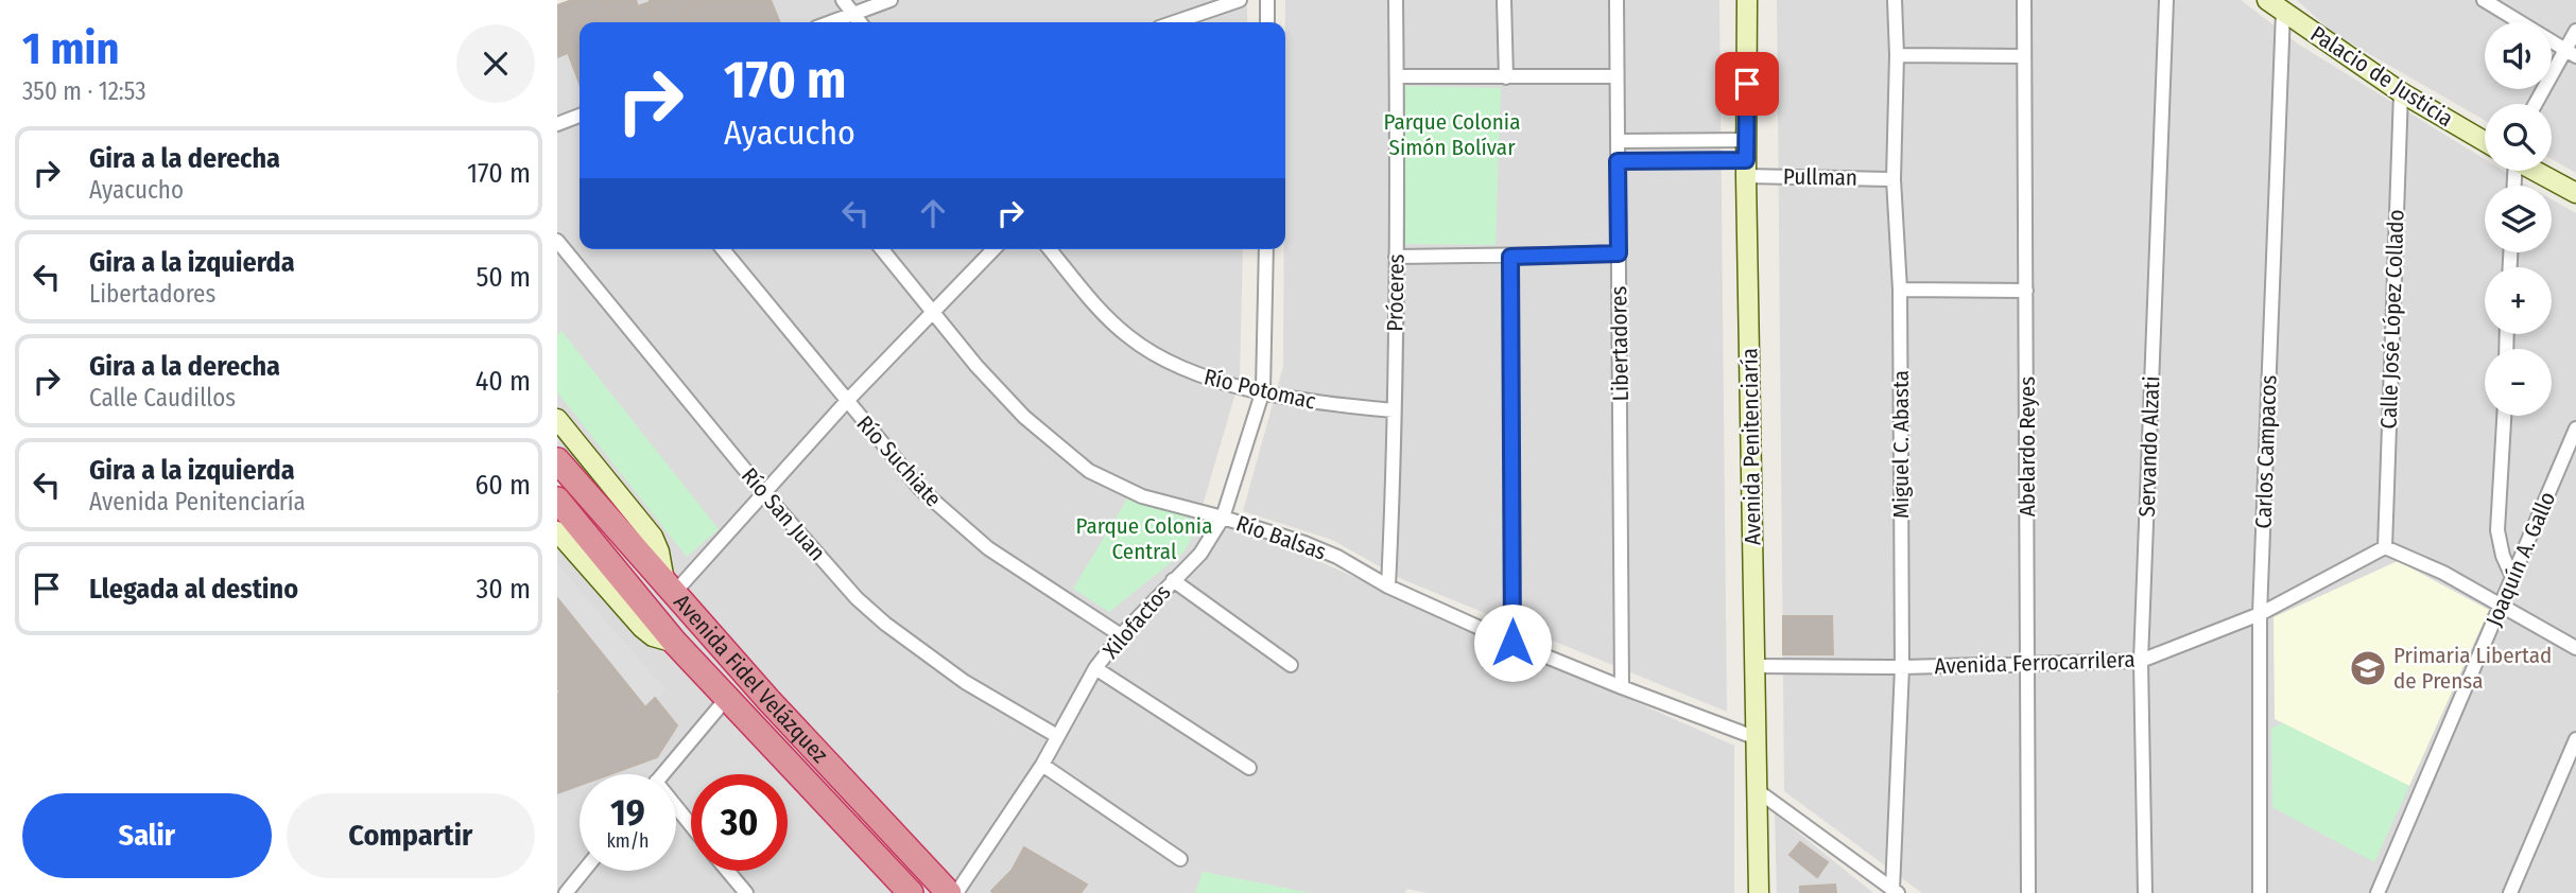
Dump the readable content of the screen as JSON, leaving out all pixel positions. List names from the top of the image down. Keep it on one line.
{"streets":{"highway":["Avenida Fidel Velázquez"],"street":["Palacio de Justicia","Pullman","Próceres","Calle José López Collado","Libertadores","Río Potomac","Miguel C. Abasta","Avenida Penitenciaría","Abelardo Reyes","Servando Alzati","Carlos Campacos","Río Suchiate","Río San Juan","Río Balsas","Joaquín A. Gallo","Xilofactos","Avenida Ferrocarrilera"]},"crossings":[["Palacio de Justicia","Calle José López Collado"],["Palacio de Justicia","Carlos Campacos"],["Pullman","Libertadores"],["Pullman","Miguel C. Abasta"],["Pullman","Avenida Penitenciaría"],["Próceres","Río Potomac"],["Próceres","Río Balsas"],["Calle José López Collado","Avenida Ferrocarrilera"],["Libertadores","Río Balsas"],["Río Potomac","Xilofactos"],["Miguel C. Abasta","Avenida Ferrocarrilera"],["Avenida Penitenciaría","Río Balsas"],["Avenida Penitenciaría","Avenida Ferrocarrilera"],["Abelardo Reyes","Avenida Ferrocarrilera"],["Servando Alzati","Avenida Ferrocarrilera"],["Carlos Campacos","Avenida Ferrocarrilera"],["Río Suchiate","Xilofactos"],["Río San Juan","Xilofactos"],["Río Balsas","Xilofactos"]],"parks":["Parque Colonia Simón Bolívar","Parque Colonia Central"],"places":{"school or university":["Primaria Libertad de Prensa"]},"page":{"heading":["1 min","350 m · 12:53"],"map_buttons":["+","−"],"turn":["170 m","Ayacucho"],"list":[{"name":"Gira a la derecha","note":"Ayacucho","value":"170 m"},{"name":"Gira a la izquierda","note":"Libertadores","value":"50 m"},{"name":"Gira a la derecha","note":"Calle Caudillos","value":"40 m"},{"name":"Gira a la izquierda","note":"Avenida Penitenciaría","value":"60 m"},{"name":"Llegada al destino","value":"30 m"}],"speed":"19 km/h","limit":"30","buttons":["Salir","Compartir"]}}
